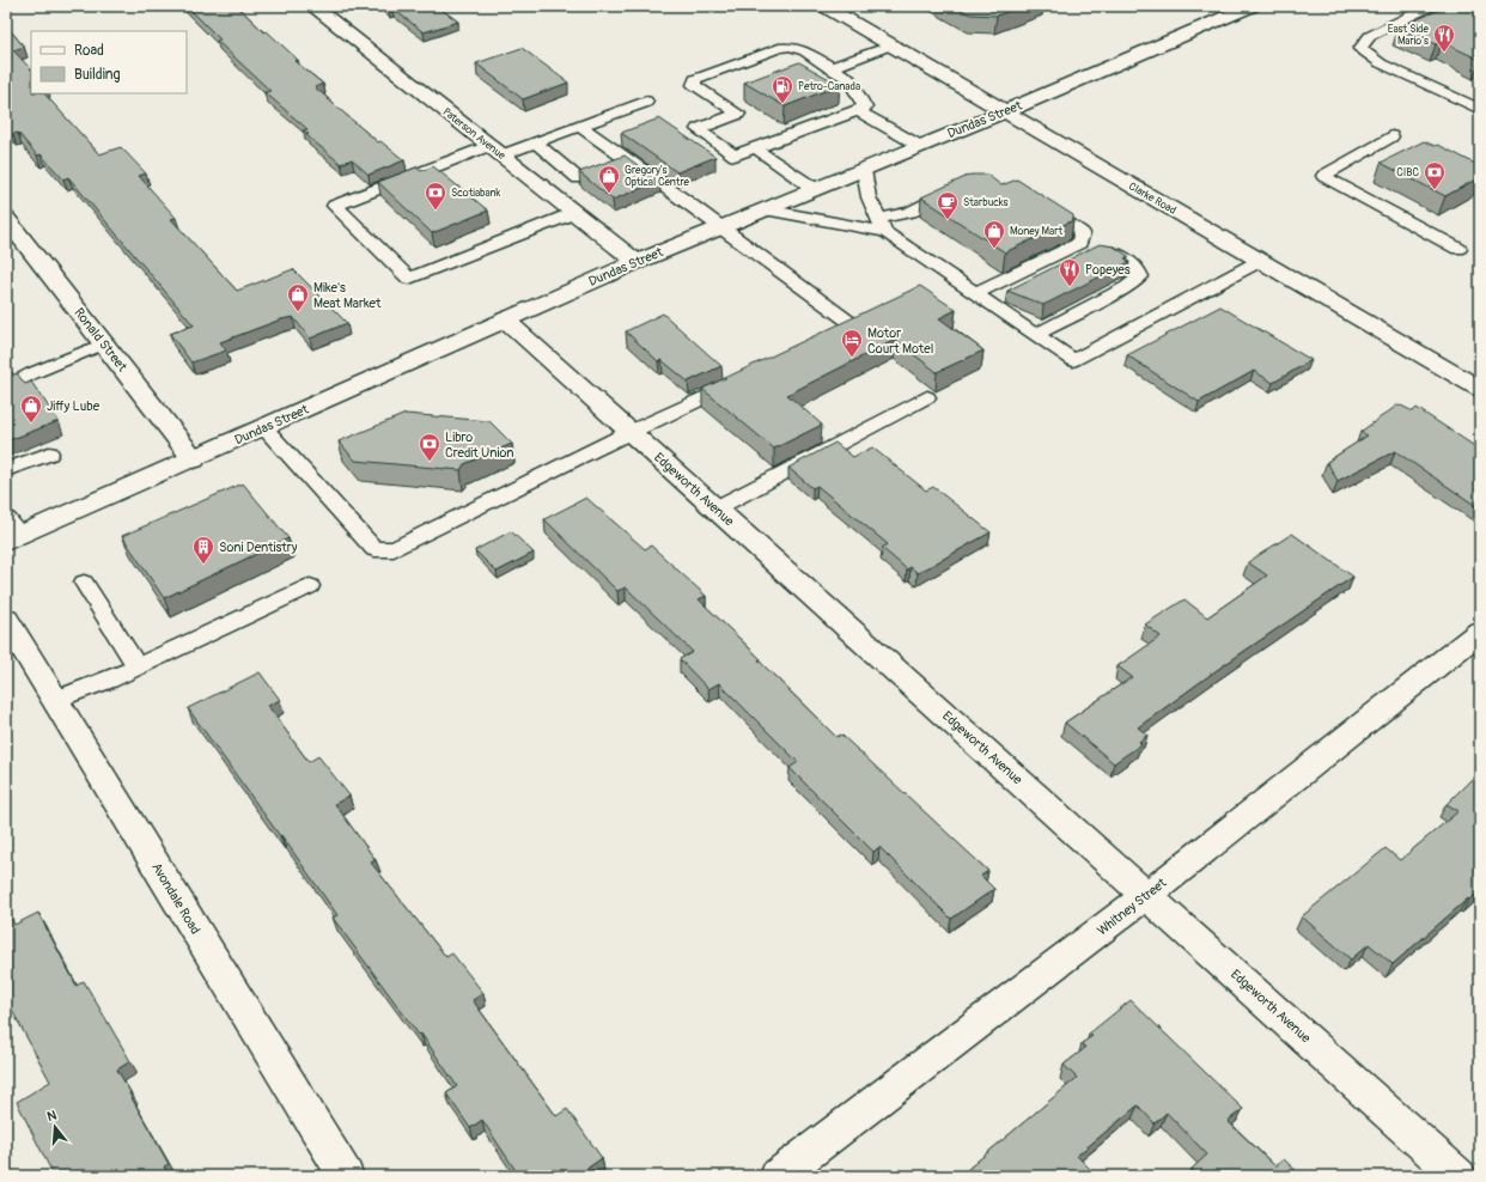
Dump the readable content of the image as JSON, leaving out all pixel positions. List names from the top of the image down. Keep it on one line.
{"streets":{"street":["Dundas Street","Paterson Avenue","Clarke Road","Ronald Street","Edgeworth Avenue","Avondale Road","Whitney Street"]},"crossings":[["Dundas Street","Paterson Avenue"],["Dundas Street","Clarke Road"],["Dundas Street","Ronald Street"],["Dundas Street","Edgeworth Avenue"],["Edgeworth Avenue","Whitney Street"]],"places":{"restaurant":["East Side Mario's","Popeyes"],"fuel station":["Petro-Canada"],"bank":["CIBC","Scotiabank","Libro Credit Union"],"shop":["Gregory's Optical Centre","Money Mart","Mike's Meat Market","Jiffy Lube"],"cafe":["Starbucks"],"hotel":["Motor Court Motel"],"building":["Soni Dentistry"]},"legend":["Road","Building"],"north":"top"}
